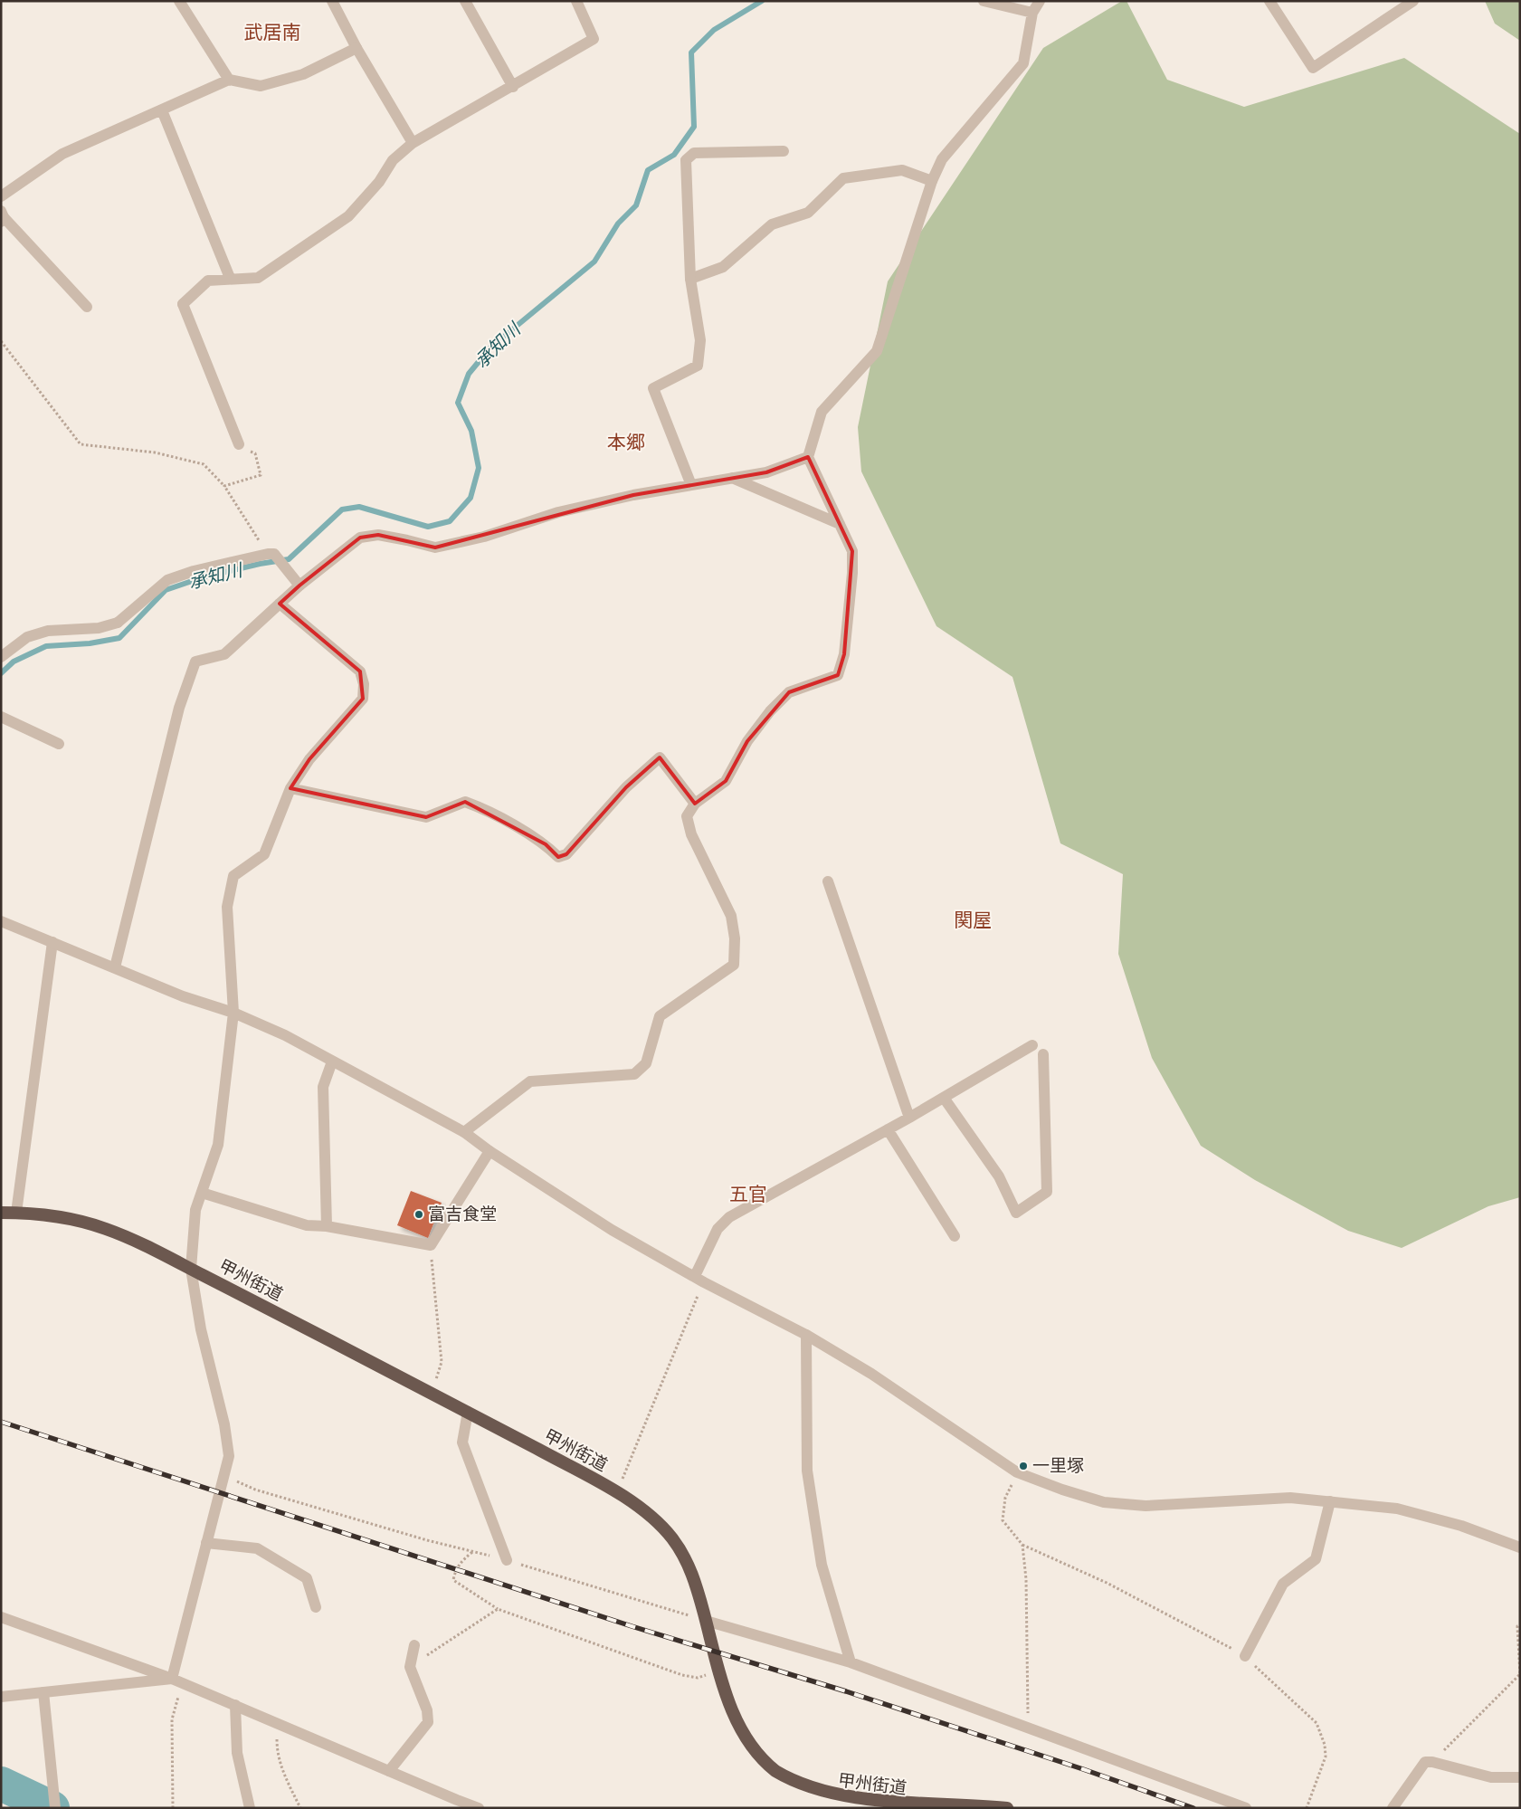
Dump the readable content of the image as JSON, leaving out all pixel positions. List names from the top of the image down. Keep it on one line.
{"streets":{"highway":["甲州街道"]},"districts":["武居南","本郷","関屋","五官"],"water":["承知川"],"places":["富吉食堂","一里塚"]}
